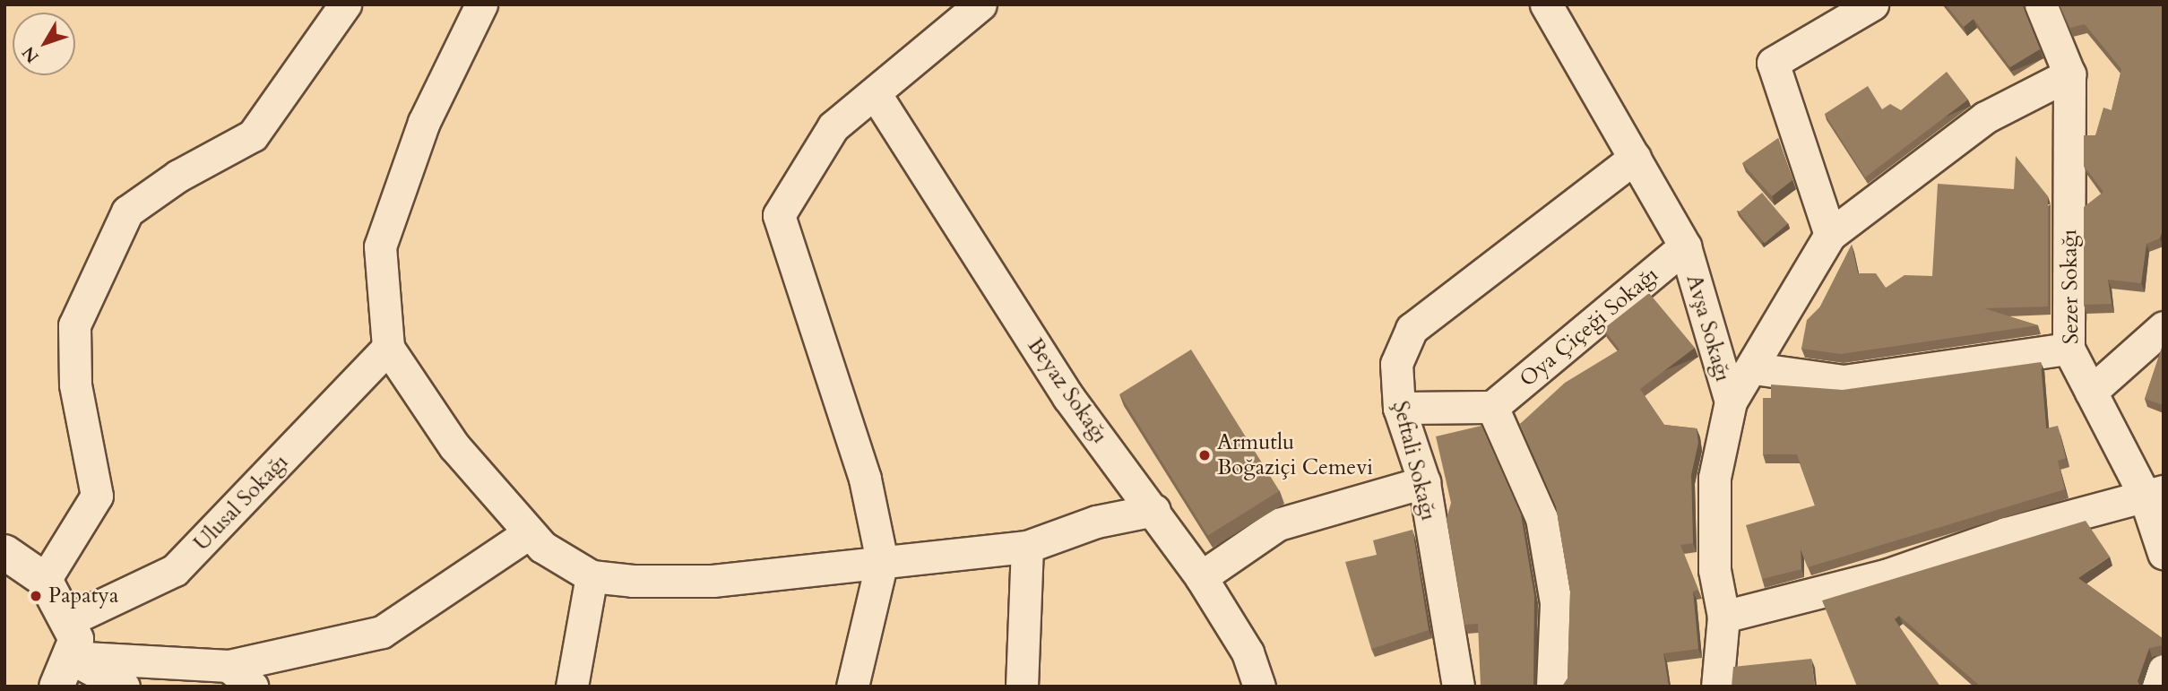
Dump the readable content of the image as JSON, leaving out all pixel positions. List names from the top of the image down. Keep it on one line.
{"streets":{"street":["Sezer Sokağı","Oya Çiçeği Sokağı","Avşa Sokağı","Beyaz Sokağı","Şeftali Sokağı","Ulusal Sokağı"]},"crossings":[["Oya Çiçeği Sokağı","Avşa Sokağı"],["Avşa Sokağı","Şeftali Sokağı"]],"places":["Armutlu Boğaziçi Cemevi","Papatya"],"north":"bottom left"}
